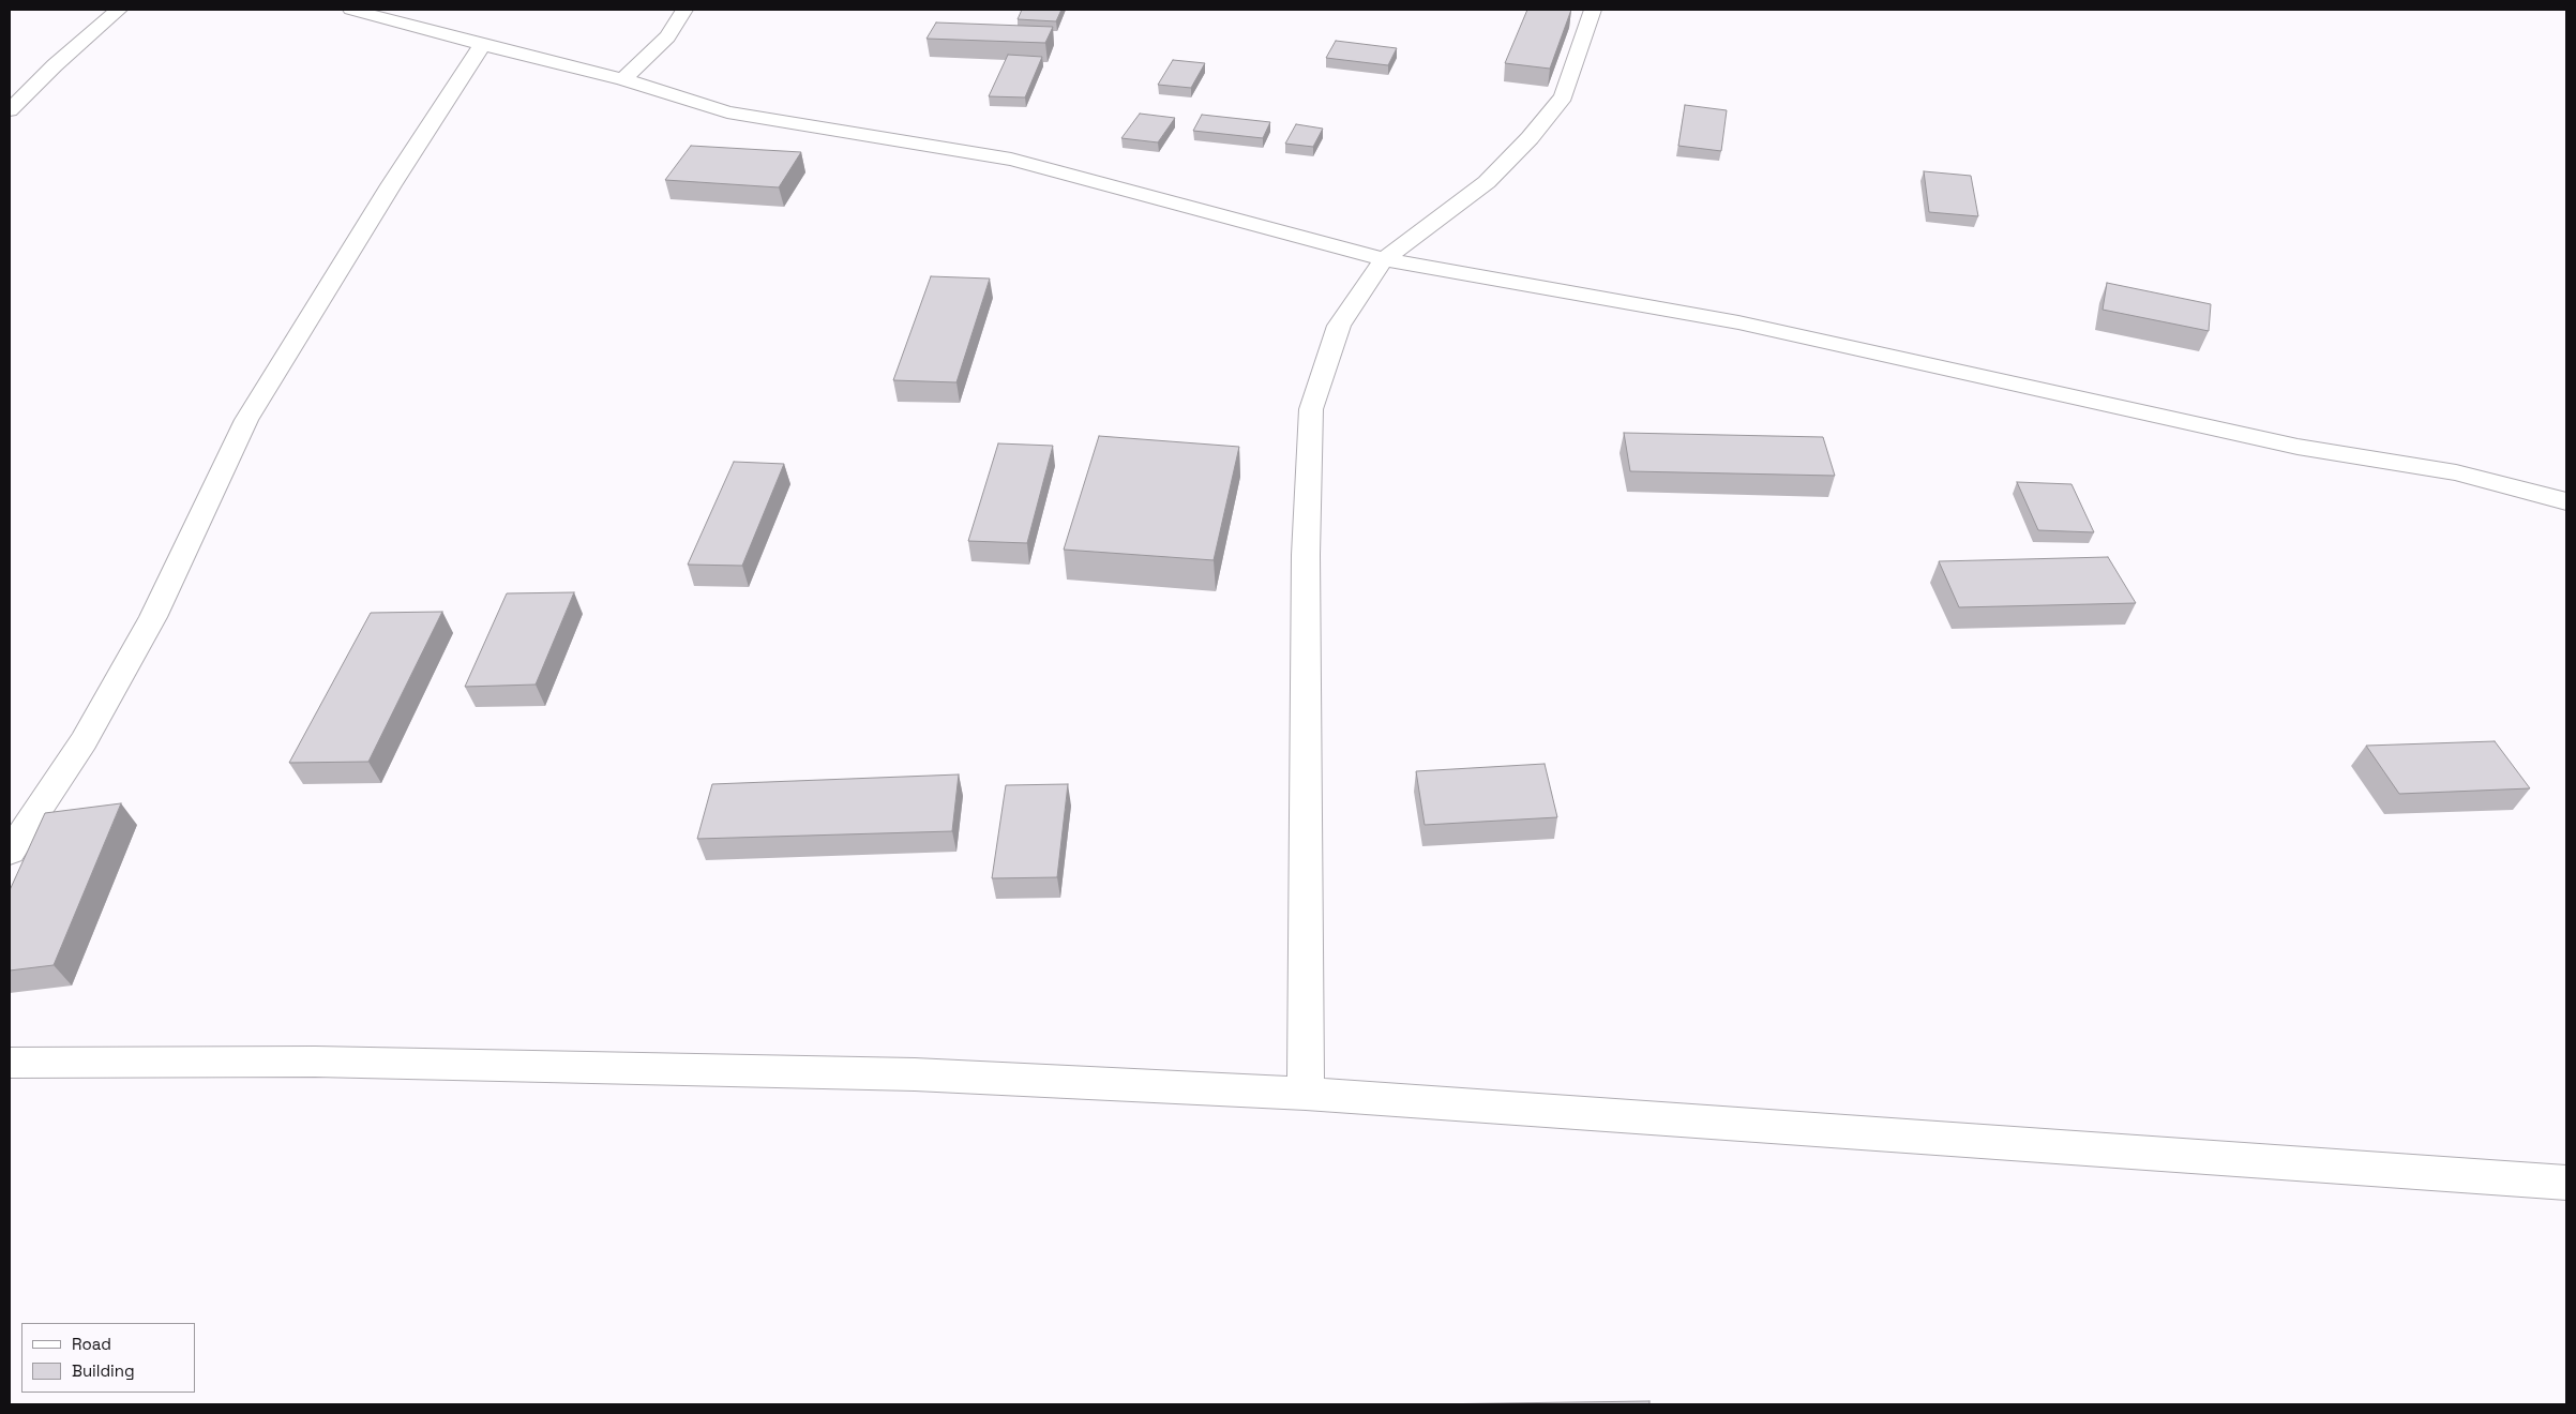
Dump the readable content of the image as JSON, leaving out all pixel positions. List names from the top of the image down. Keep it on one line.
{"legend":["Road","Building"]}
